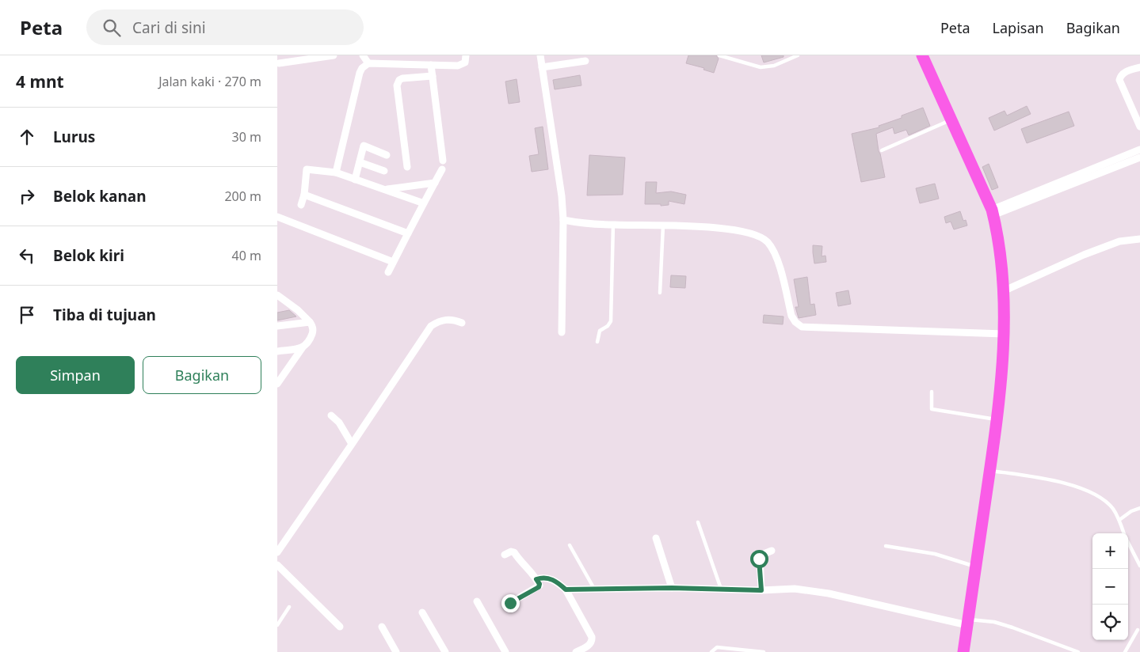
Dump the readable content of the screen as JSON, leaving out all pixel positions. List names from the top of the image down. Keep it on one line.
{"page":{"header":"Peta","search":"Cari di sini","nav":["Peta","Lapisan","Bagikan"],"heading":["4 mnt","Jalan kaki · 270 m"],"list":[["Lurus","30 m"],["Belok kanan","200 m"],["Belok kiri","40 m"],"Tiba di tujuan"],"buttons":["Simpan","Bagikan"],"map_buttons":["+","−"]}}
